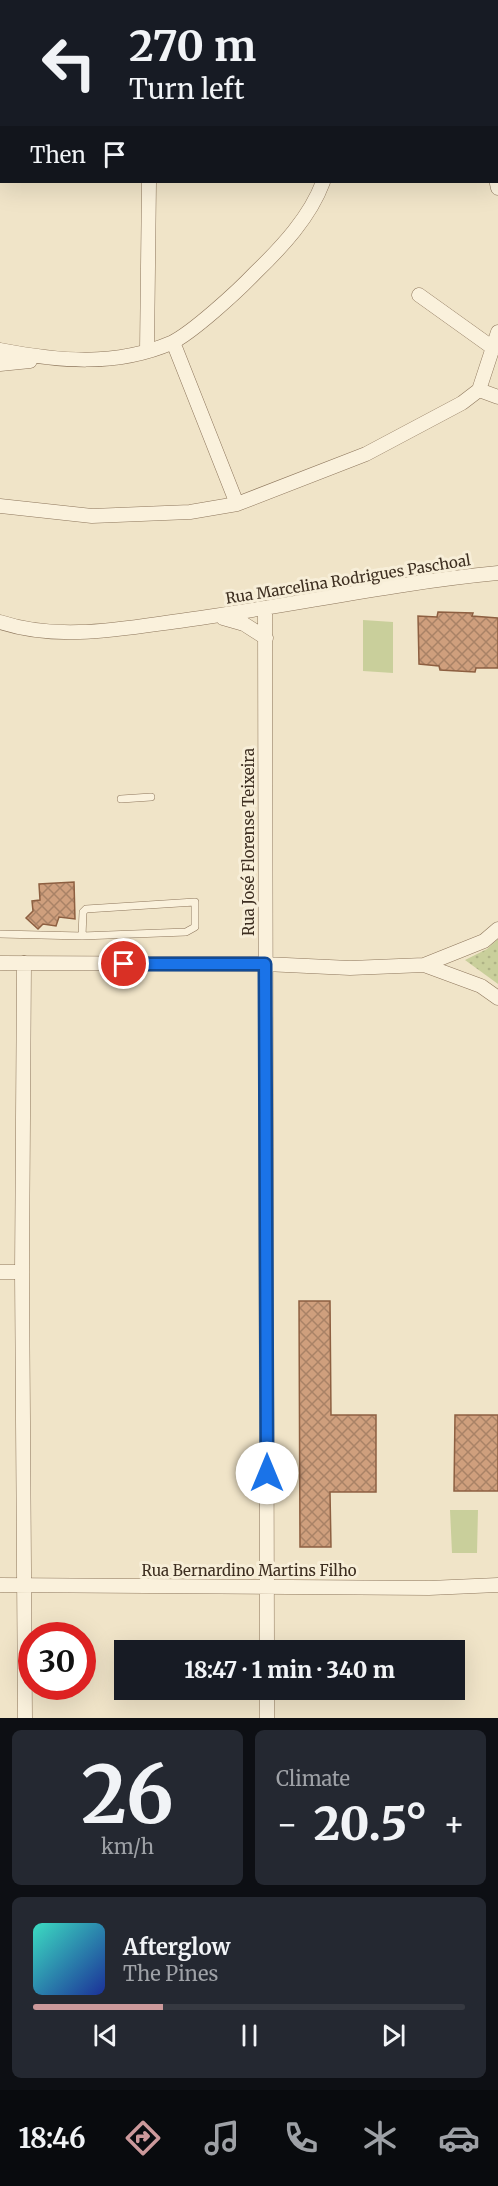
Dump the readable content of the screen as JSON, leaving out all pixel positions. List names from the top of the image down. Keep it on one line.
{"streets":{"street":["Rua Marcelina Rodrigues Paschoal","Rua José Florense Teixeira","Rua Bernardino Martins Filho"]},"crossings":[["Rua Marcelina Rodrigues Paschoal","Rua José Florense Teixeira"],["Rua José Florense Teixeira","Rua Bernardino Martins Filho"]],"page":{"turn":["270 m","Turn left"],"then":"Then","limit":"30","trip":"18:47 · 1 min · 340 m","tile":[["26","km/h"],"Climate"],"heat":["−","20.5°","+"],"song":["Afterglow","The Pines"],"tabs":"18:46"}}
